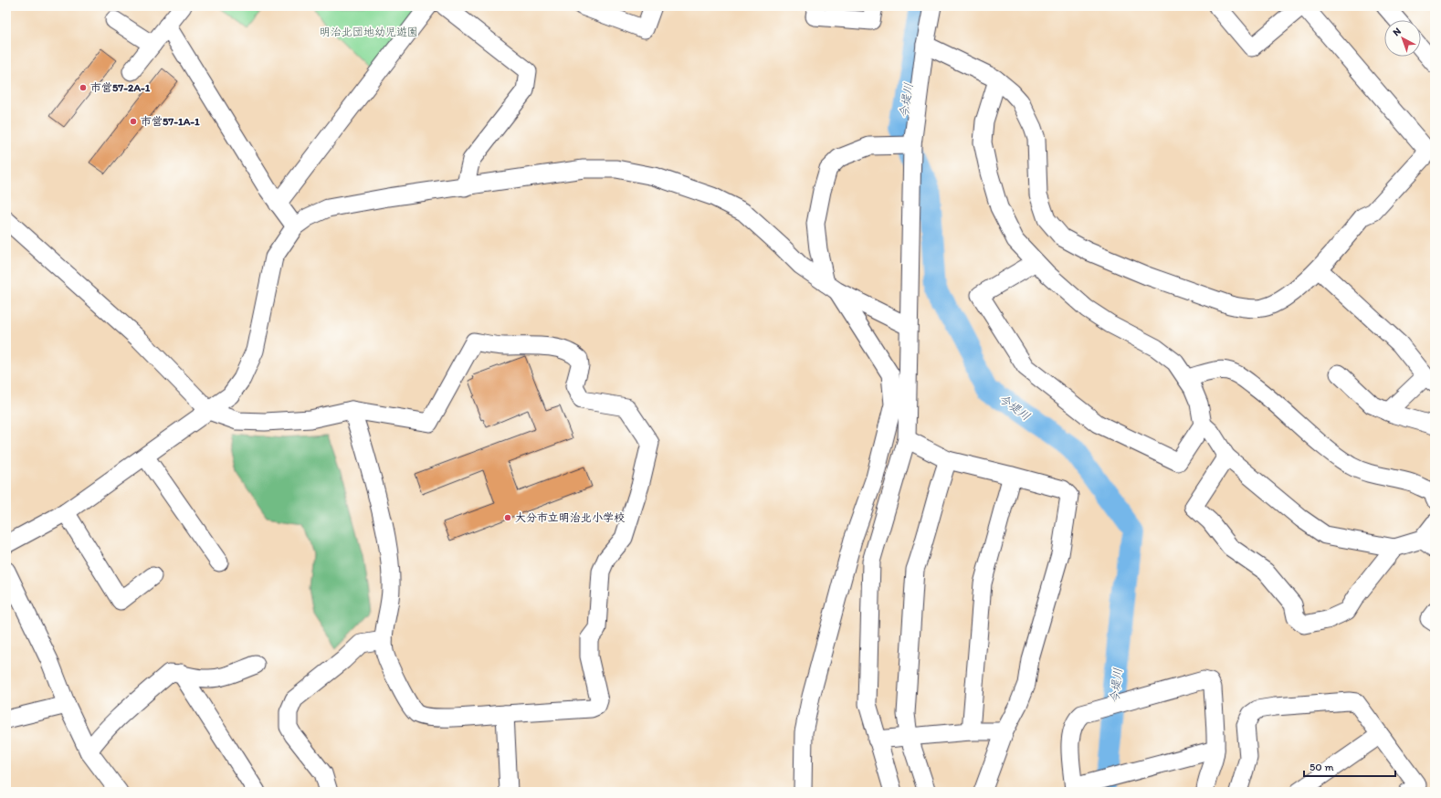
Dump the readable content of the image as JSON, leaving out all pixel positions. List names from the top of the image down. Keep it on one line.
{"water":["今堤川"],"parks":["明治北団地幼児遊園"],"places":["市営57-2A-1","市営57-1A-1","大分市立明治北小学校"],"scale_bar":"50 m","north":"top left"}
